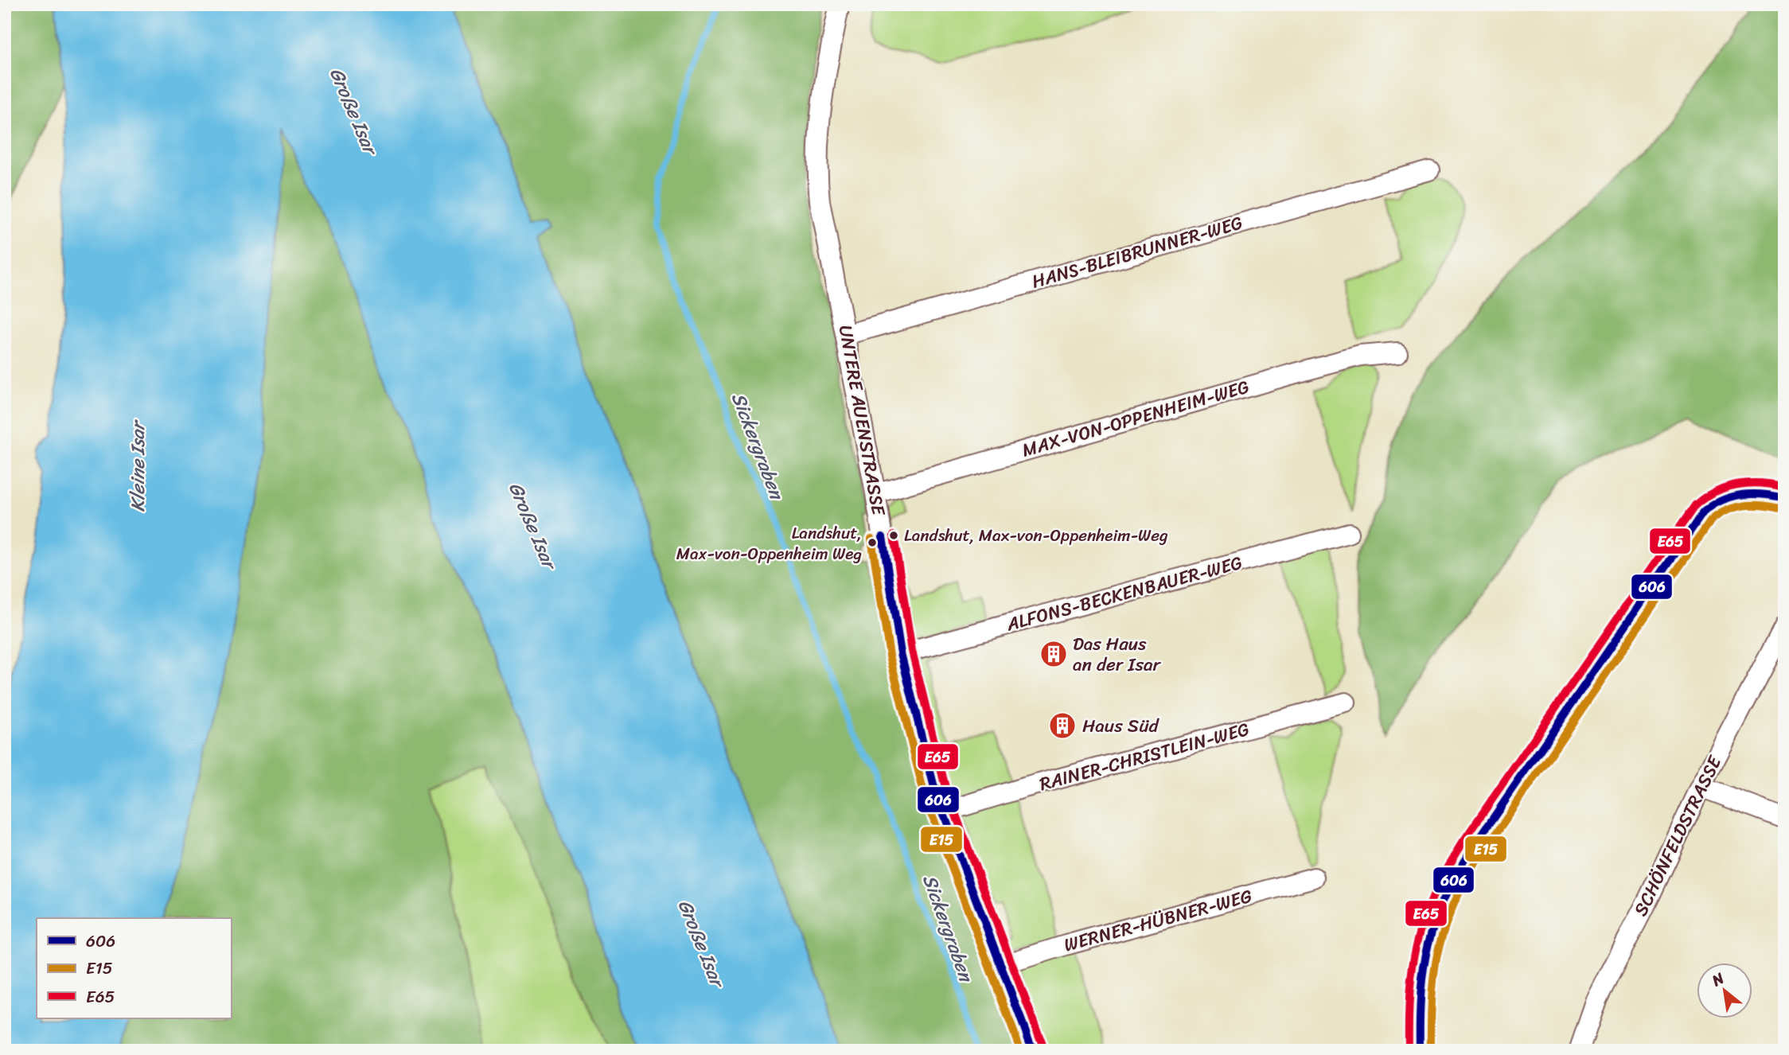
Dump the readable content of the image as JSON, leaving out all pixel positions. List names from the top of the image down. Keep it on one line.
{"streets":{"street":["HANS-BLEIBRUNNER-WEG","MAX-VON-OPPENHEIM-WEG","UNTERE AUENSTRASSE","ALFONS-BECKENBAUER-WEG","RAINER-CHRISTLEIN-WEG","SCHÖNFELDSTRASSE","WERNER-HÜBNER-WEG"]},"crossings":[["HANS-BLEIBRUNNER-WEG","UNTERE AUENSTRASSE"],["MAX-VON-OPPENHEIM-WEG","UNTERE AUENSTRASSE"],["UNTERE AUENSTRASSE","ALFONS-BECKENBAUER-WEG"],["UNTERE AUENSTRASSE","RAINER-CHRISTLEIN-WEG"],["UNTERE AUENSTRASSE","WERNER-HÜBNER-WEG"]],"water":["Große Isar","Sickergraben","Kleine Isar"],"places":{"other":["Landshut, Max-von-Oppenheim-Weg","Landshut, Max-von-Oppenheim Weg"],"building":["Das Haus an der Isar","Haus Süd"]},"lines":["transit line E65","transit line 606","transit line E15"],"legend":["606","E15","E65"],"north":"top left"}
